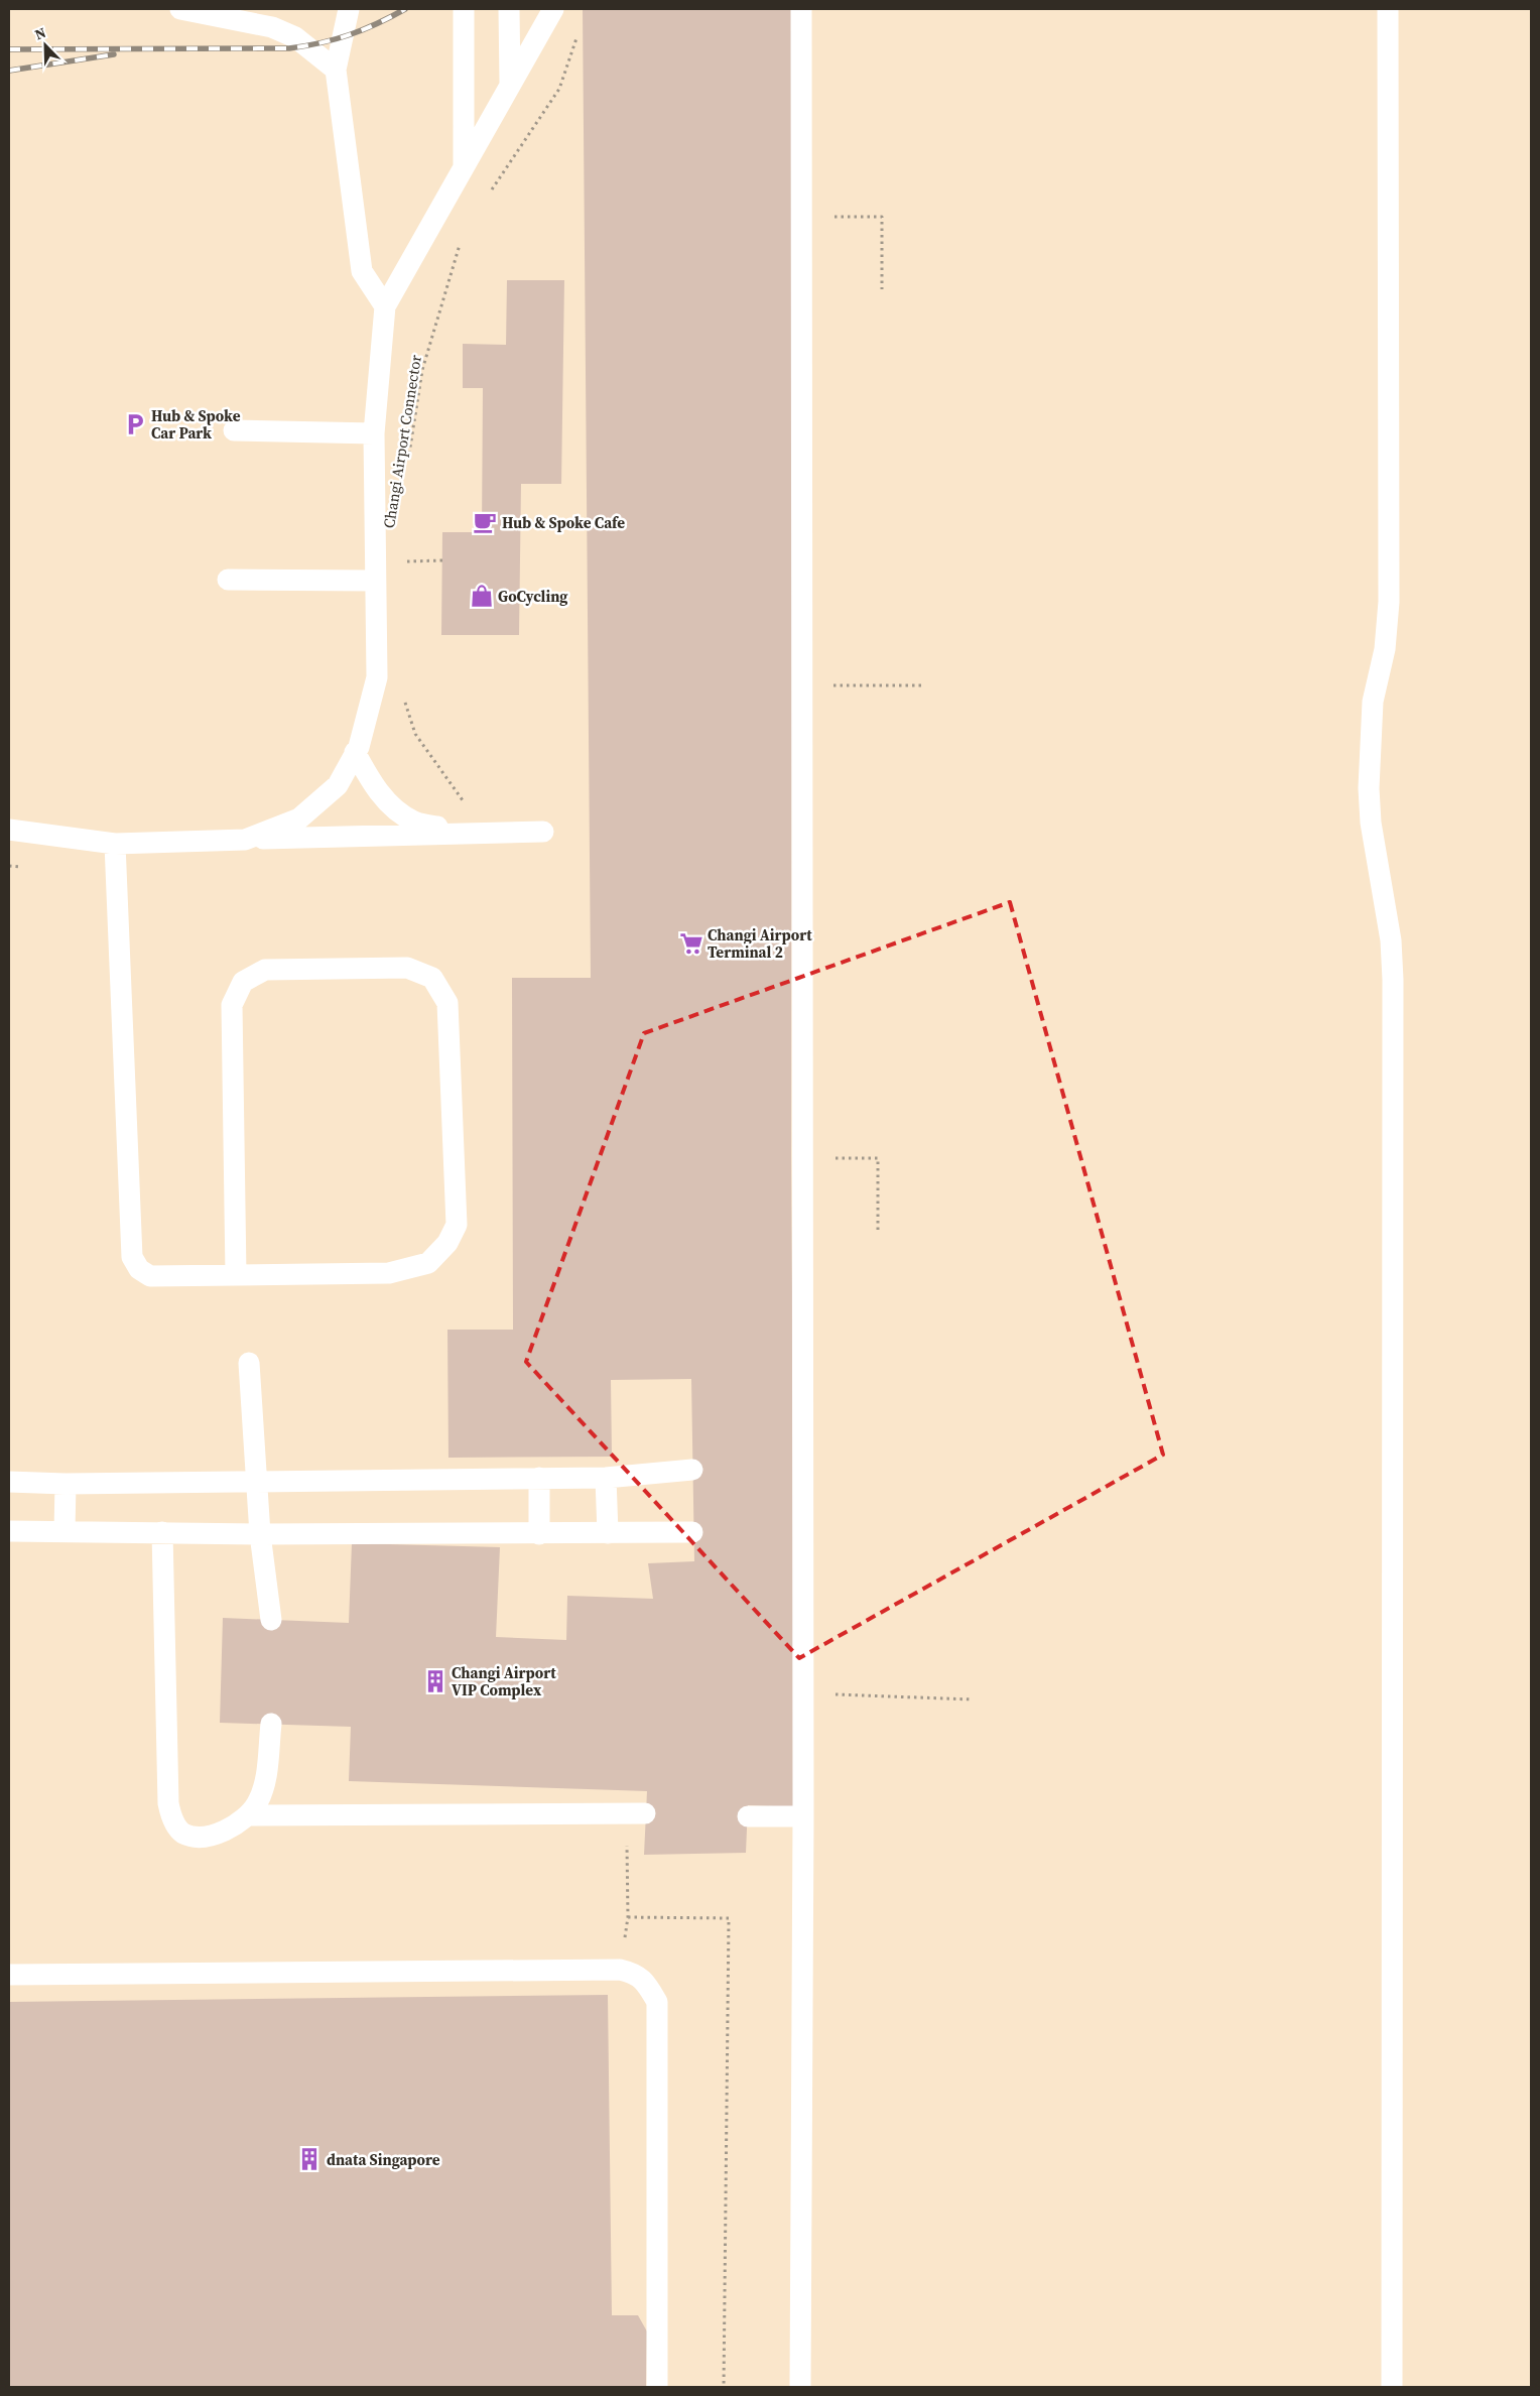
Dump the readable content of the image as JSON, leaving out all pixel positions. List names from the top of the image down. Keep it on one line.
{"streets":{"path":["Changi Airport Connector"]},"places":{"parking":["Hub & Spoke Car Park"],"cafe":["Hub & Spoke Cafe"],"shop":["GoCycling"],"supermarket":["Changi Airport Terminal 2"],"building":["Changi Airport VIP Complex","dnata Singapore"]},"north":"top left"}
